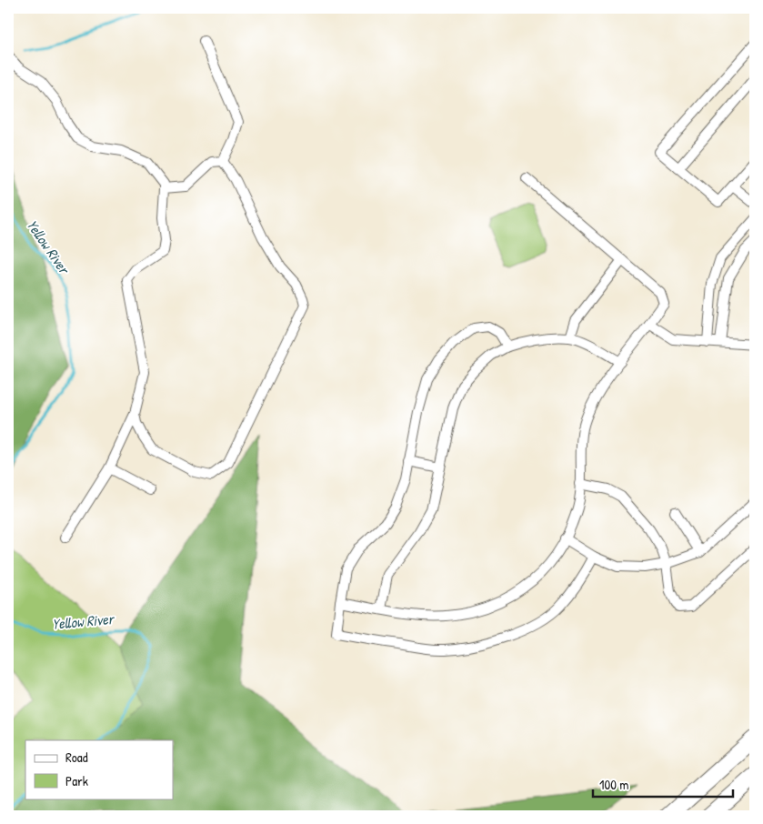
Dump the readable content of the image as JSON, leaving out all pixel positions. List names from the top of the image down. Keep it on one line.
{"water":["Yellow River"],"legend":["Road","Park"],"scale_bar":"100 m"}
